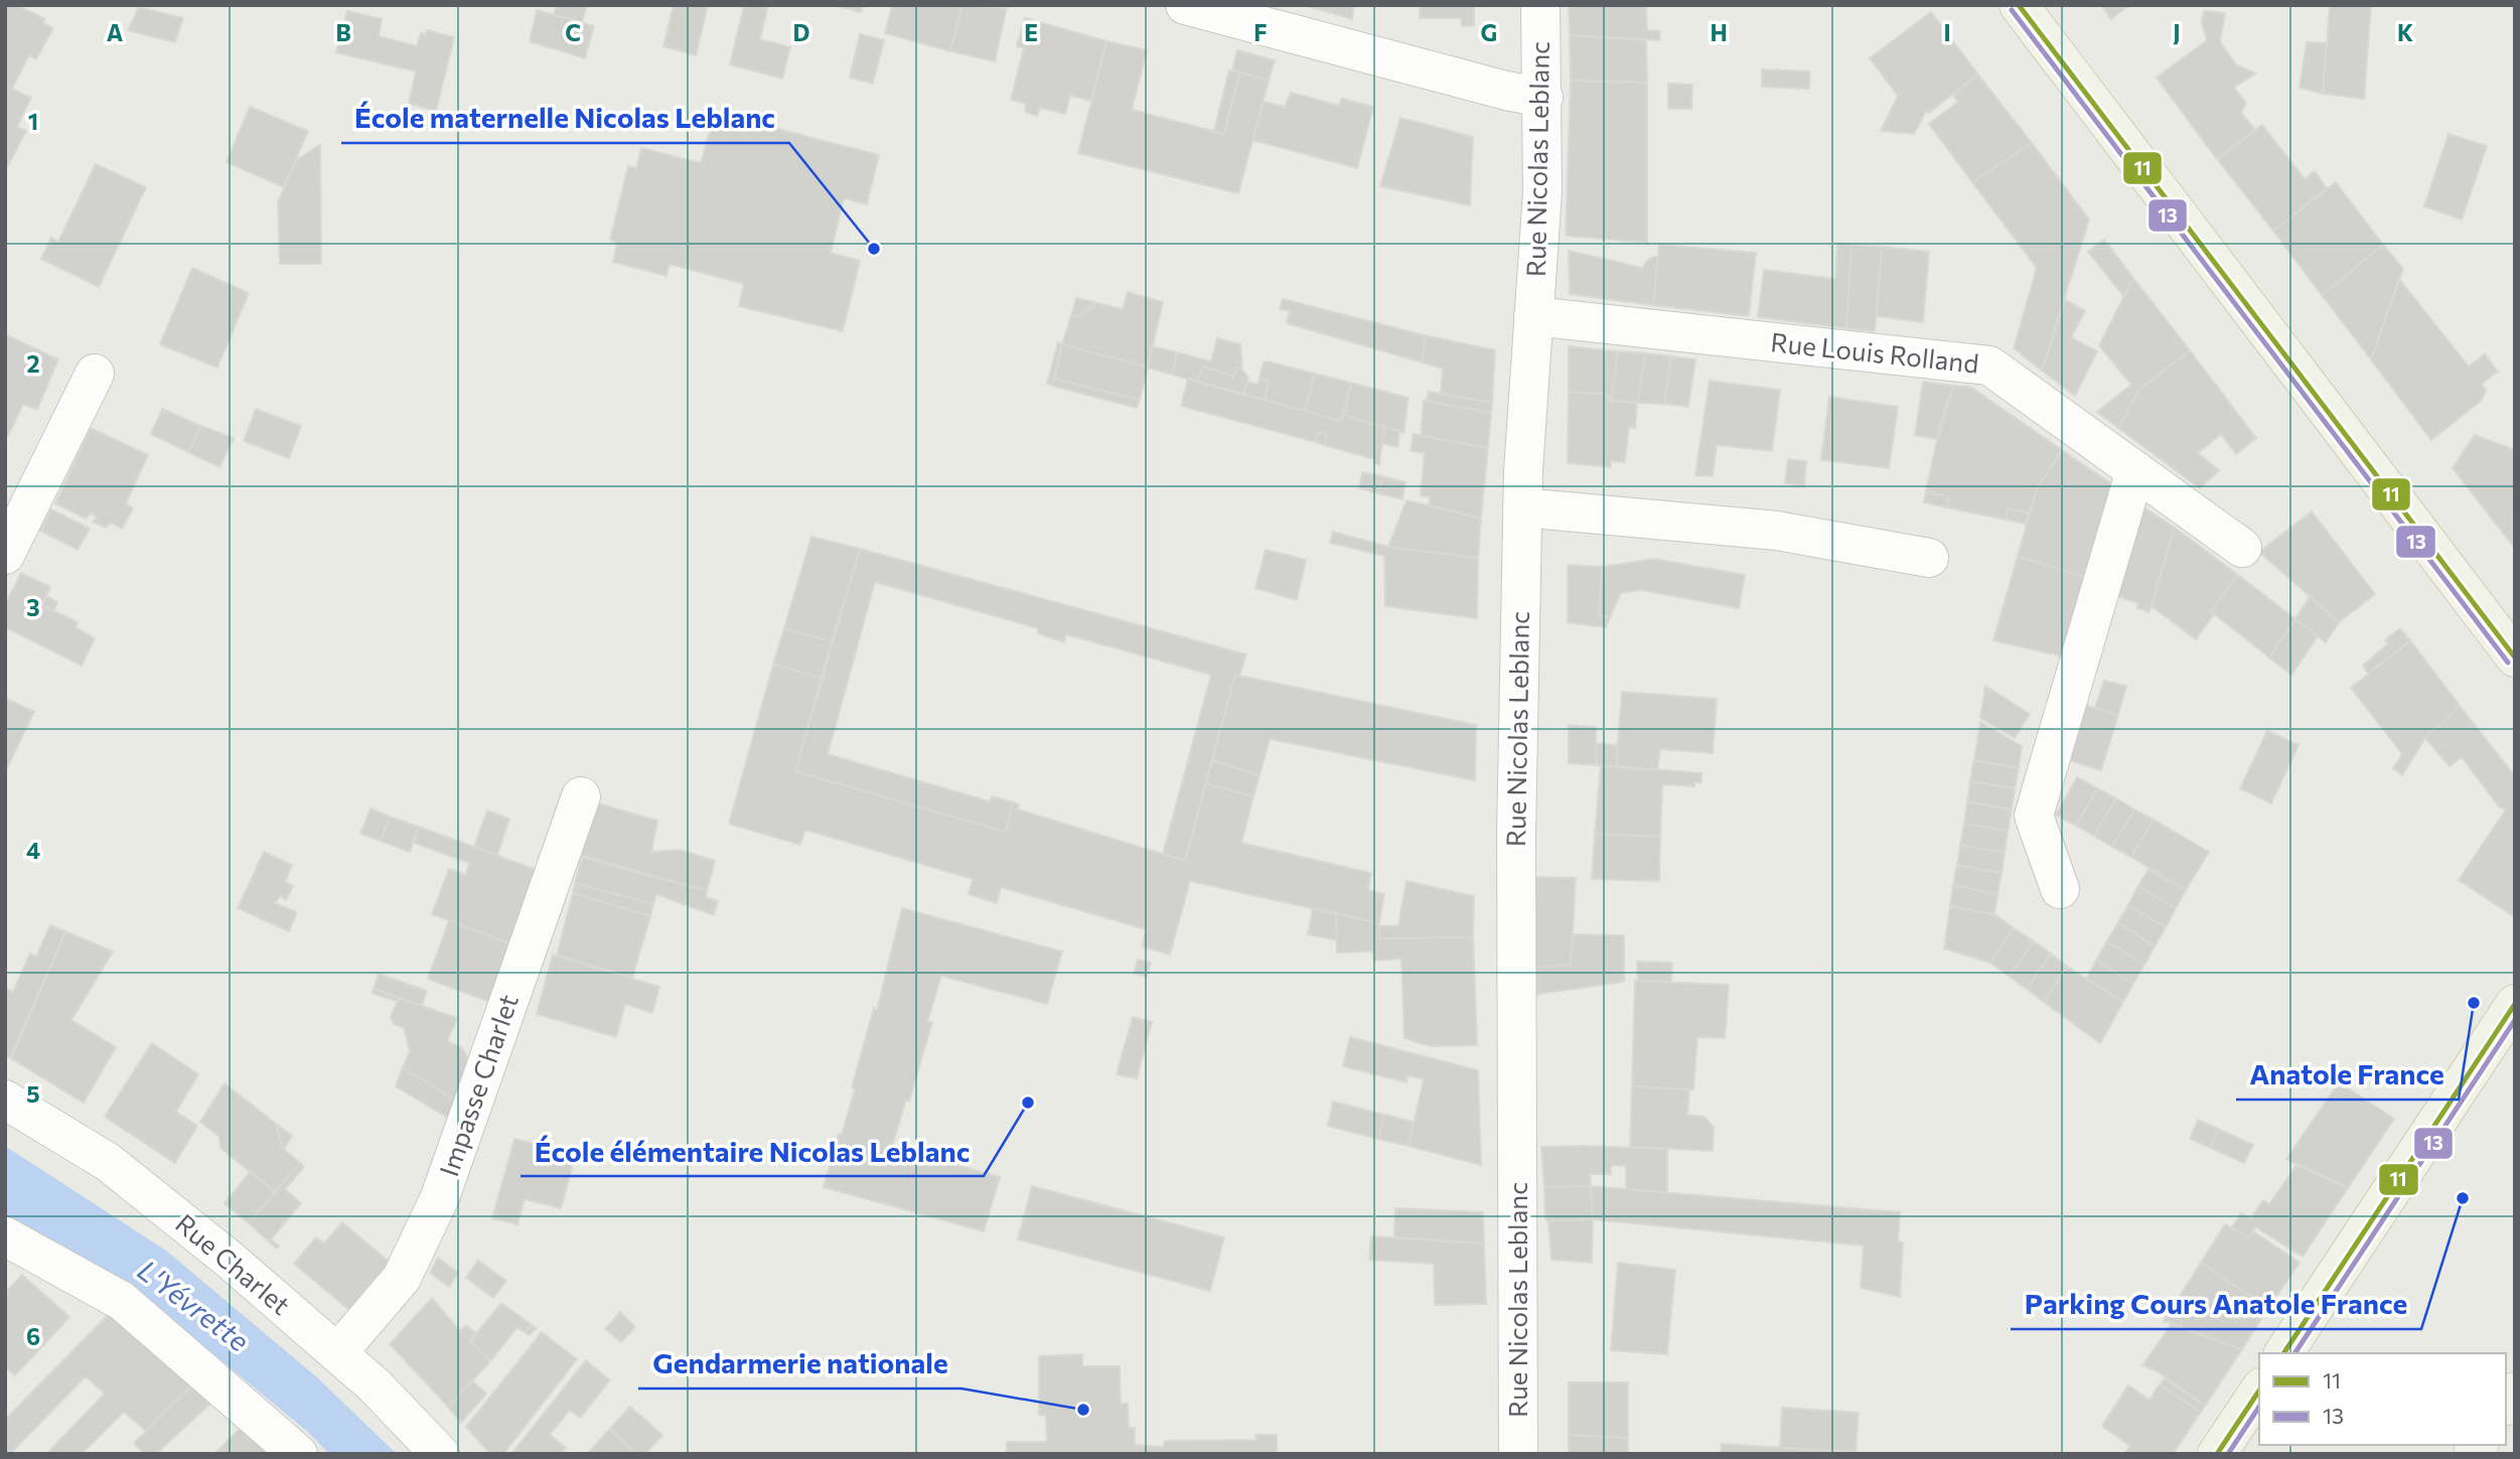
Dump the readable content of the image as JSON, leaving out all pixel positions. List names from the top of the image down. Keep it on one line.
{"streets":{"street":["Rue Nicolas Leblanc","Rue Louis Rolland","Impasse Charlet","Rue Charlet"]},"crossings":[["Rue Nicolas Leblanc","Rue Louis Rolland"],["Impasse Charlet","Rue Charlet"]],"water":["L'Yévrette"],"places":["École maternelle Nicolas Leblanc","Anatole France","École élémentaire Nicolas Leblanc","Parking Cours Anatole France","Gendarmerie nationale"],"lines":["transit line 11","transit line 13"],"legend":["11","13"],"grid":{"columns":["A","B","C","D","E","F","G","H","I","J","K"],"rows":["1","2","3","4","5","6"]}}
